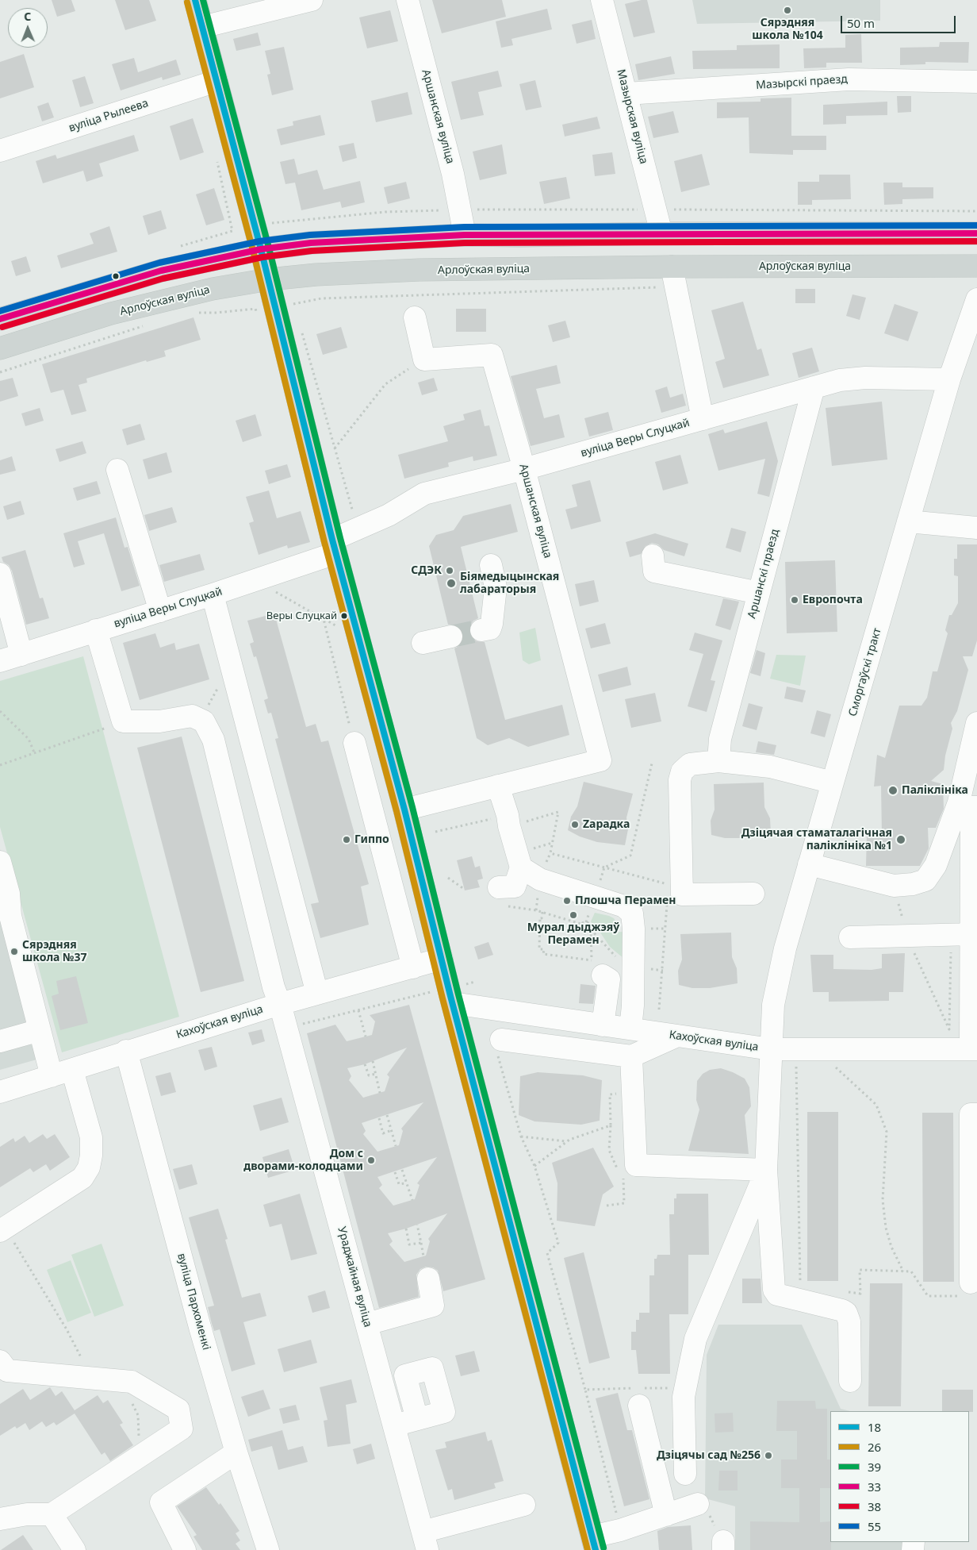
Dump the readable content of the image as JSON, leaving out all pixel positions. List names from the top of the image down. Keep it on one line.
{"streets":{"main road":["Арлоўская вуліца"],"street":["Мазырскі праезд","вуліца Рылеева","Аршанская вуліца","Мазырская вуліца","вуліца Веры Слуцкай","Аршанскі праезд","Сморгаўскі тракт","Кахоўская вуліца","Ураджайная вуліца","вуліца Пархоменкі"]},"crossings":[["Мазырскі праезд","Мазырская вуліца"],["Аршанская вуліца","вуліца Веры Слуцкай"],["вуліца Веры Слуцкай","Аршанскі праезд"],["вуліца Веры Слуцкай","Сморгаўскі тракт"],["Сморгаўскі тракт","Кахоўская вуліца"],["Кахоўская вуліца","Ураджайная вуліца"],["Кахоўская вуліца","вуліца Пархоменкі"]],"places":["Сярэдняя школа №104","СДЭК","Біямедыцынская лабараторыя","Европочта","Веры Слуцкай","Паліклініка","Zарадка","Гиппо","Дзіцячая стаматалагічная паліклініка №1","Плошча Перамен","Мурал дыджэяў Перамен","Сярэдняя школа №37","Дом с дворами-колодцами","Дзіцячы сад №256"],"lines":["transit line 18","transit line 39","transit line 26","transit line 55","transit line 33","transit line 38"],"legend":["18","26","39","33","38","55"],"scale_bar":"50 m","north":"top"}
